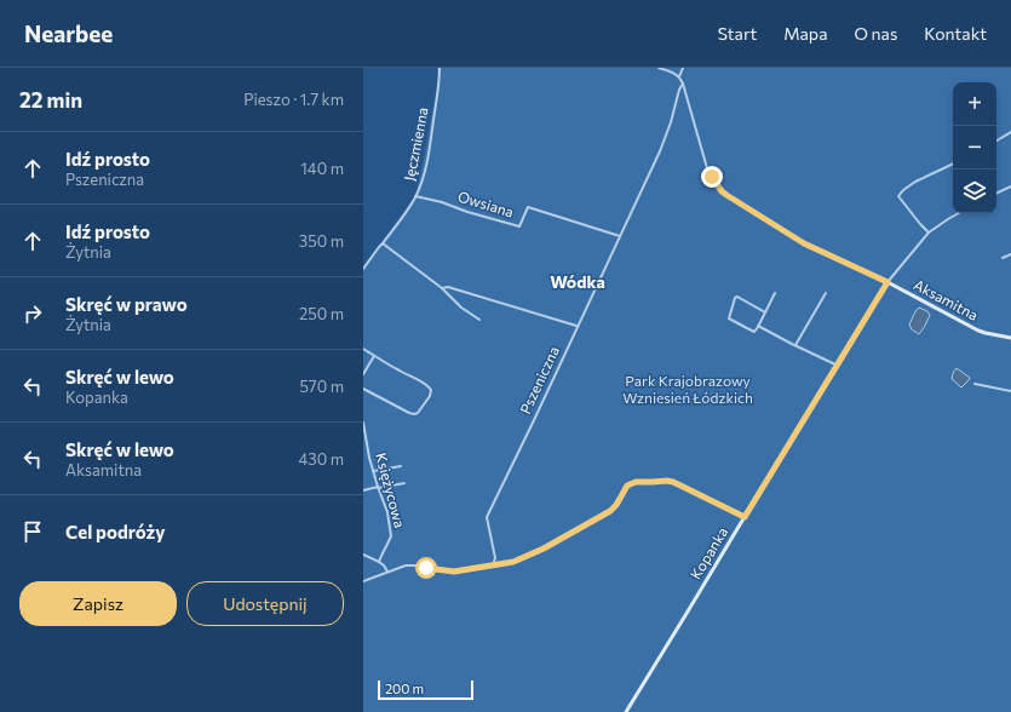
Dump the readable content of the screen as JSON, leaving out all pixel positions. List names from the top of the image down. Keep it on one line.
{"streets":{"street":["Jęczmienna","Owsiana","Aksamitna","Pszeniczna","Księżycowa","Kopanka"]},"crossings":[["Jęczmienna","Owsiana"],["Owsiana","Pszeniczna"],["Aksamitna","Pszeniczna"],["Aksamitna","Kopanka"]],"districts":["Wódka"],"parks":["Park Krajobrazowy Wzniesień Łódzkich"],"scale_bar":"200 m","page":{"header":"Nearbee","nav":["Start","Mapa","O nas","Kontakt"],"heading":["22 min","Pieszo · 1.7 km"],"map_buttons":["+","−"],"list":[["Idź prosto","Pszeniczna","140 m"],["Idź prosto","Żytnia","350 m"],["Skręć w prawo","Żytnia","250 m"],["Skręć w lewo","Kopanka","570 m"],["Skręć w lewo","Aksamitna","430 m"],"Cel podróży"],"buttons":["Zapisz","Udostępnij"],"scale":"200 m"}}
